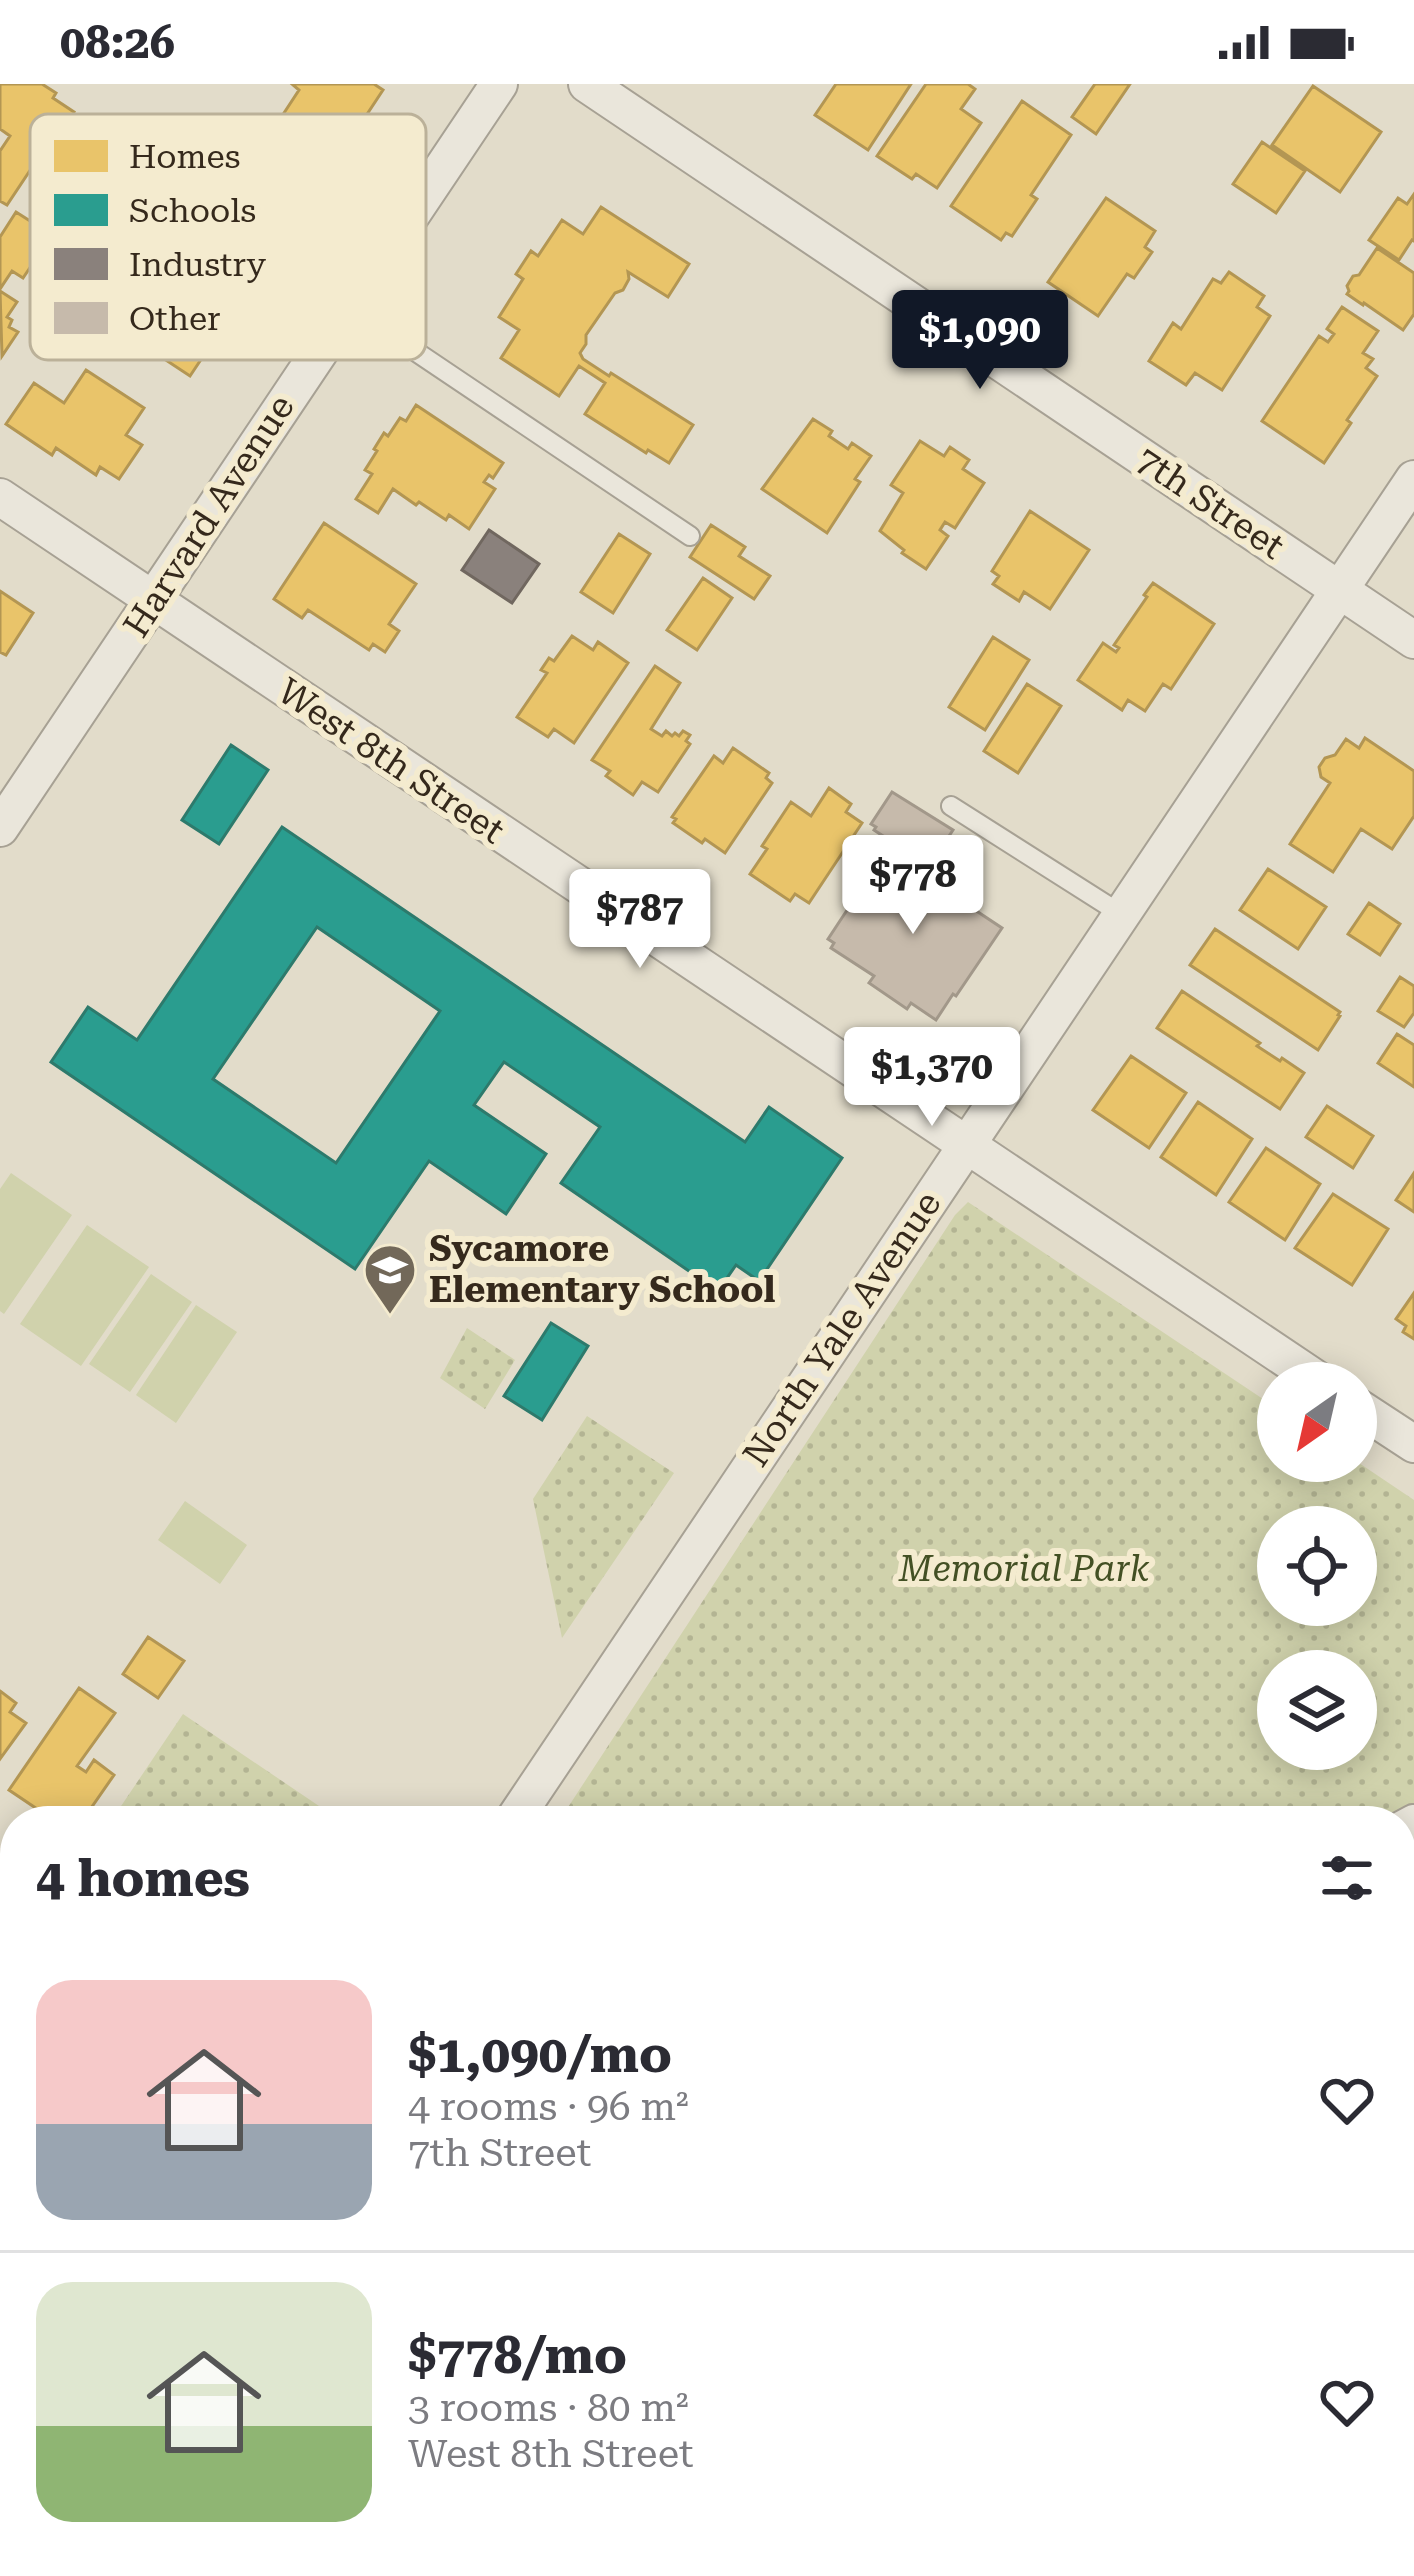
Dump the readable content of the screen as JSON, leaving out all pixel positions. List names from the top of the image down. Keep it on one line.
{"streets":{"street":["7th Street","Harvard Avenue","West 8th Street","North Yale Avenue"]},"crossings":[["7th Street","North Yale Avenue"],["Harvard Avenue","West 8th Street"],["West 8th Street","North Yale Avenue"]],"parks":["Memorial Park"],"places":{"school or university":["Sycamore Elementary School"]},"legend":["Homes","Schools","Industry","Other"],"north":"bottom left","page":{"status":"08:26","price":["$1,090","$778","$787","$1,370"],"heading":"4 homes","list":[{"name":"$1,090/mo","note":"4 rooms · 96 m² · 7th Street"},{"name":"$778/mo","note":"3 rooms · 80 m² · West 8th Street"}]}}
